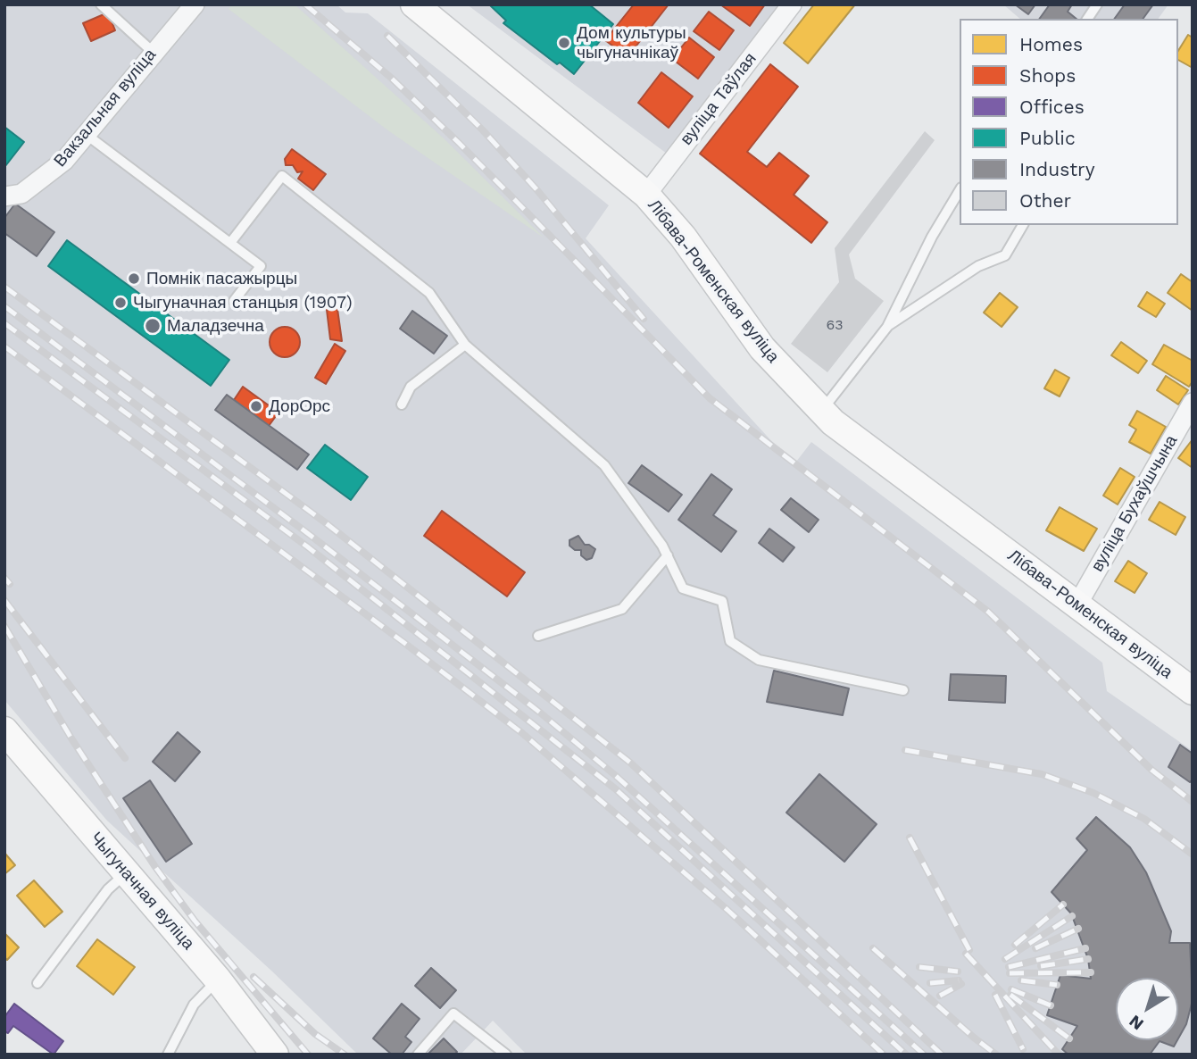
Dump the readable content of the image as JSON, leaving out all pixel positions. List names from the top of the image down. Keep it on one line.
{"streets":{"main road":["Лібава-Роменская вуліца","Чыгуначная вуліца"],"street":["вуліца Таўлая","Вакзальная вуліца","вуліца Бухаўшчына"]},"crossings":[["вуліца Таўлая","Лібава-Роменская вуліца"],["Лібава-Роменская вуліца","вуліца Бухаўшчына"]],"places":["Дом культуры чыгуначнікаў","Помнік пасажырцы","Чыгуначная станцыя (1907)","Маладзечна","ДорОрс"],"house_numbers":["63"],"legend":["Homes","Shops","Offices","Public","Industry","Other"],"north":"bottom left"}
